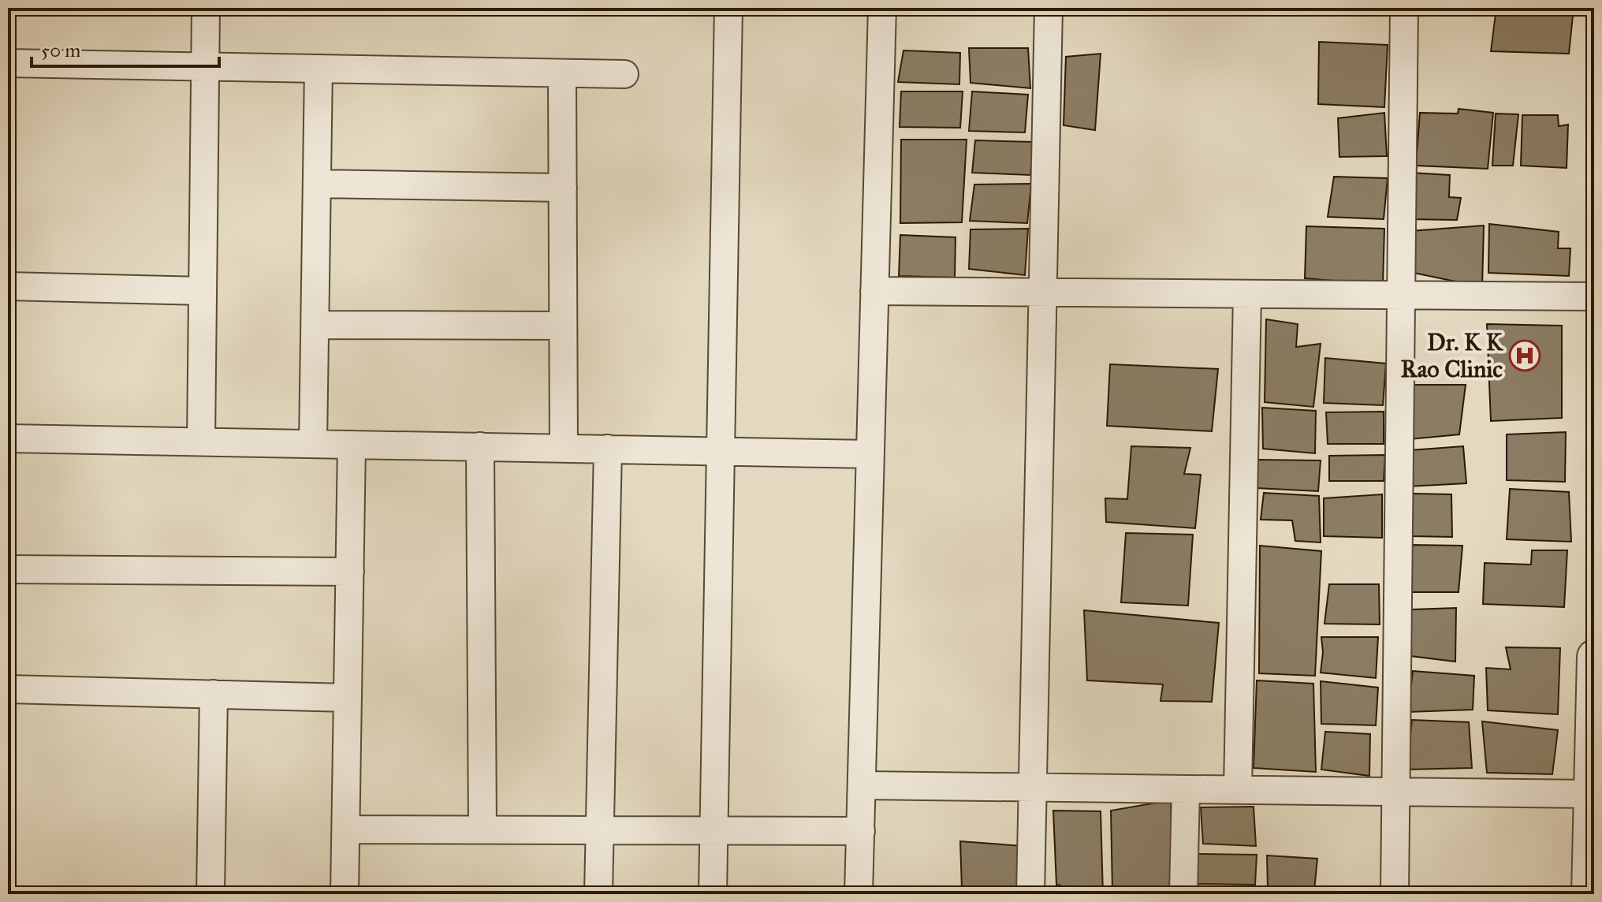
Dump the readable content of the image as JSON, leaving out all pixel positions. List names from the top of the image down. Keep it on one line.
{"places":{"hospital":["Dr. K K Rao Clinic"]},"scale_bar":"50 m"}
